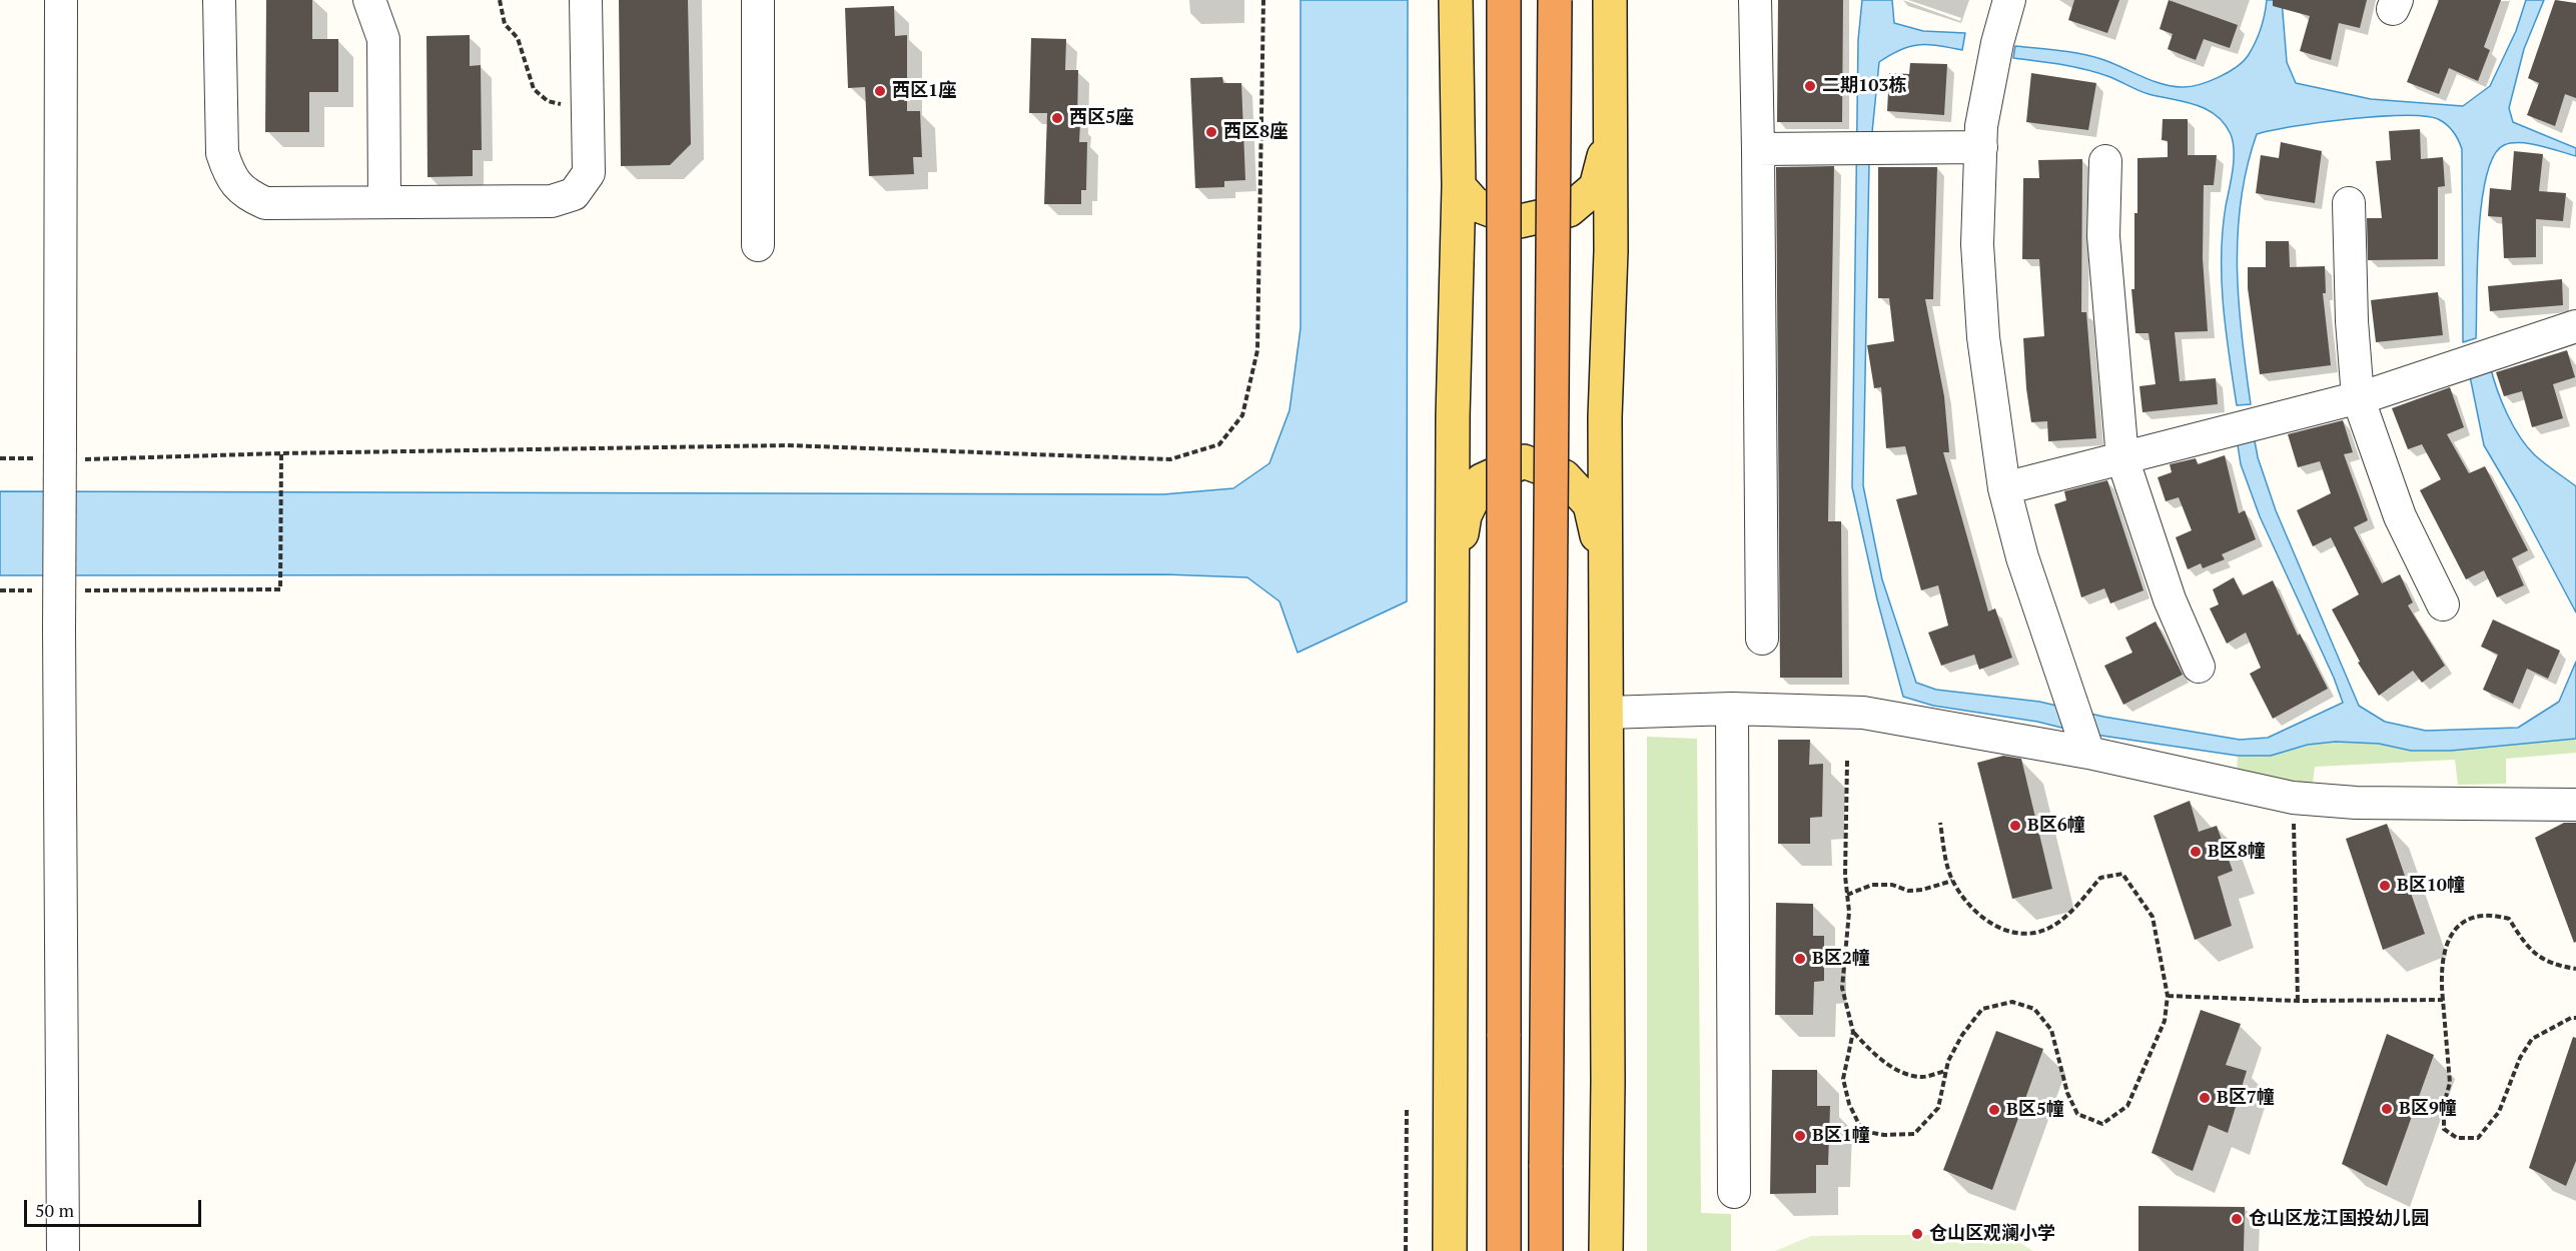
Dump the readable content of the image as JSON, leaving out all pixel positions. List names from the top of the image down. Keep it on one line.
{"places":["二期103栋","西区1座","西区5座","西区8座","B区6幢","B区8幢","B区10幢","B区2幢","B区7幢","B区9幢","B区5幢","B区1幢","仓山区龙江国投幼儿园","仓山区观澜小学"],"scale_bar":"50 m"}
